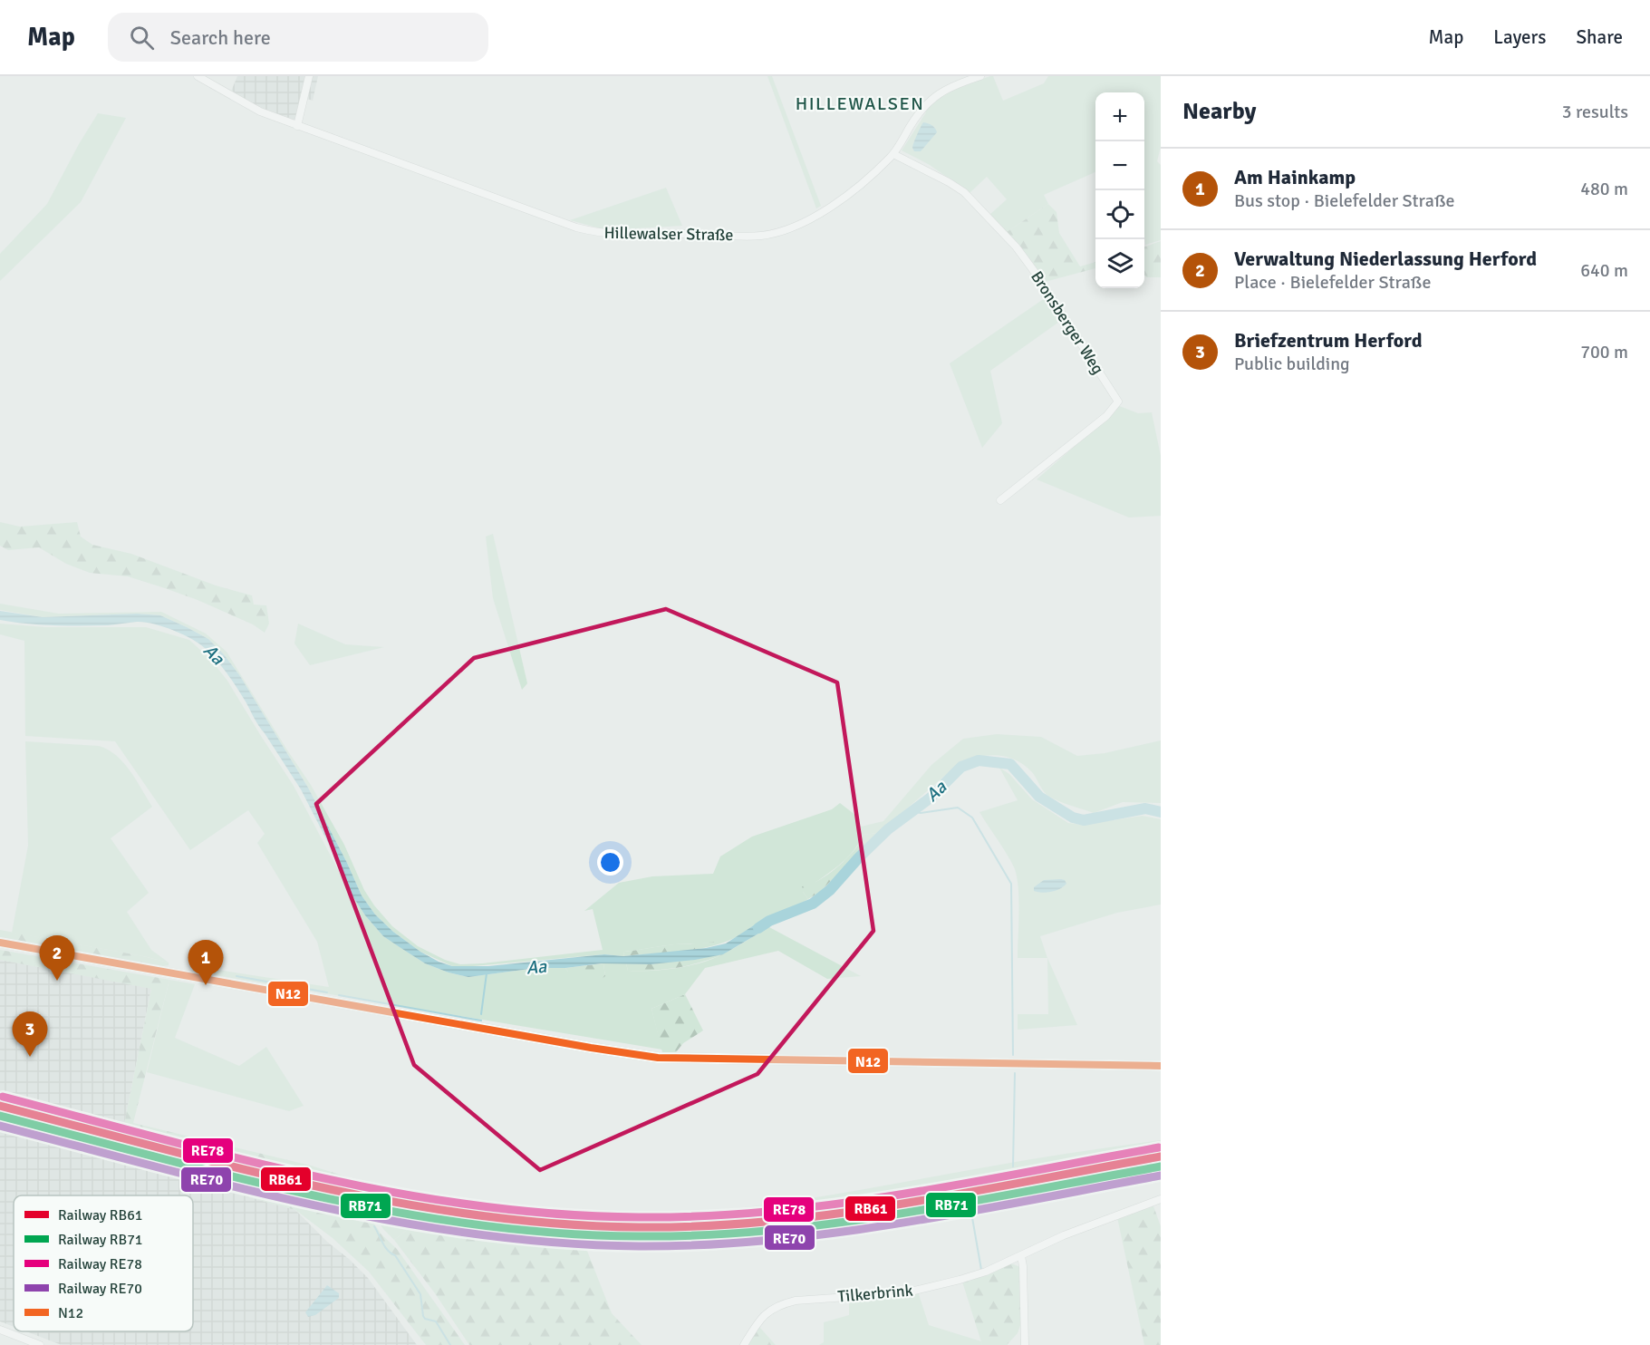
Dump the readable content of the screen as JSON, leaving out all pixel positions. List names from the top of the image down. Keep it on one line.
{"streets":{"street":["Hillewalser Straße","Bronsberger Weg","Tilkerbrink"]},"crossings":[["Hillewalser Straße","Bronsberger Weg"]],"districts":["HILLEWALSEN"],"water":["Aa"],"lines":["transit line N12","rail line RE78","rail line RB61","rail line RB71","rail line RE70"],"legend":["Railway RB61","Railway RB71","Railway RE78","Railway RE70","N12"],"page":{"header":"Map","search":"Search here","nav":["Map","Layers","Share"],"heading":["Nearby","3 results"],"map_buttons":["+","−"],"list":[{"mark":"1","name":"Am Hainkamp","note":"Bus stop · Bielefelder Straße","value":"480 m"},{"mark":"2","name":"Verwaltung Niederlassung Herford","note":"Place · Bielefelder Straße","value":"640 m"},{"mark":"3","name":"Briefzentrum Herford","note":"Public building","value":"700 m"}],"pins":["2","1","3"]}}
